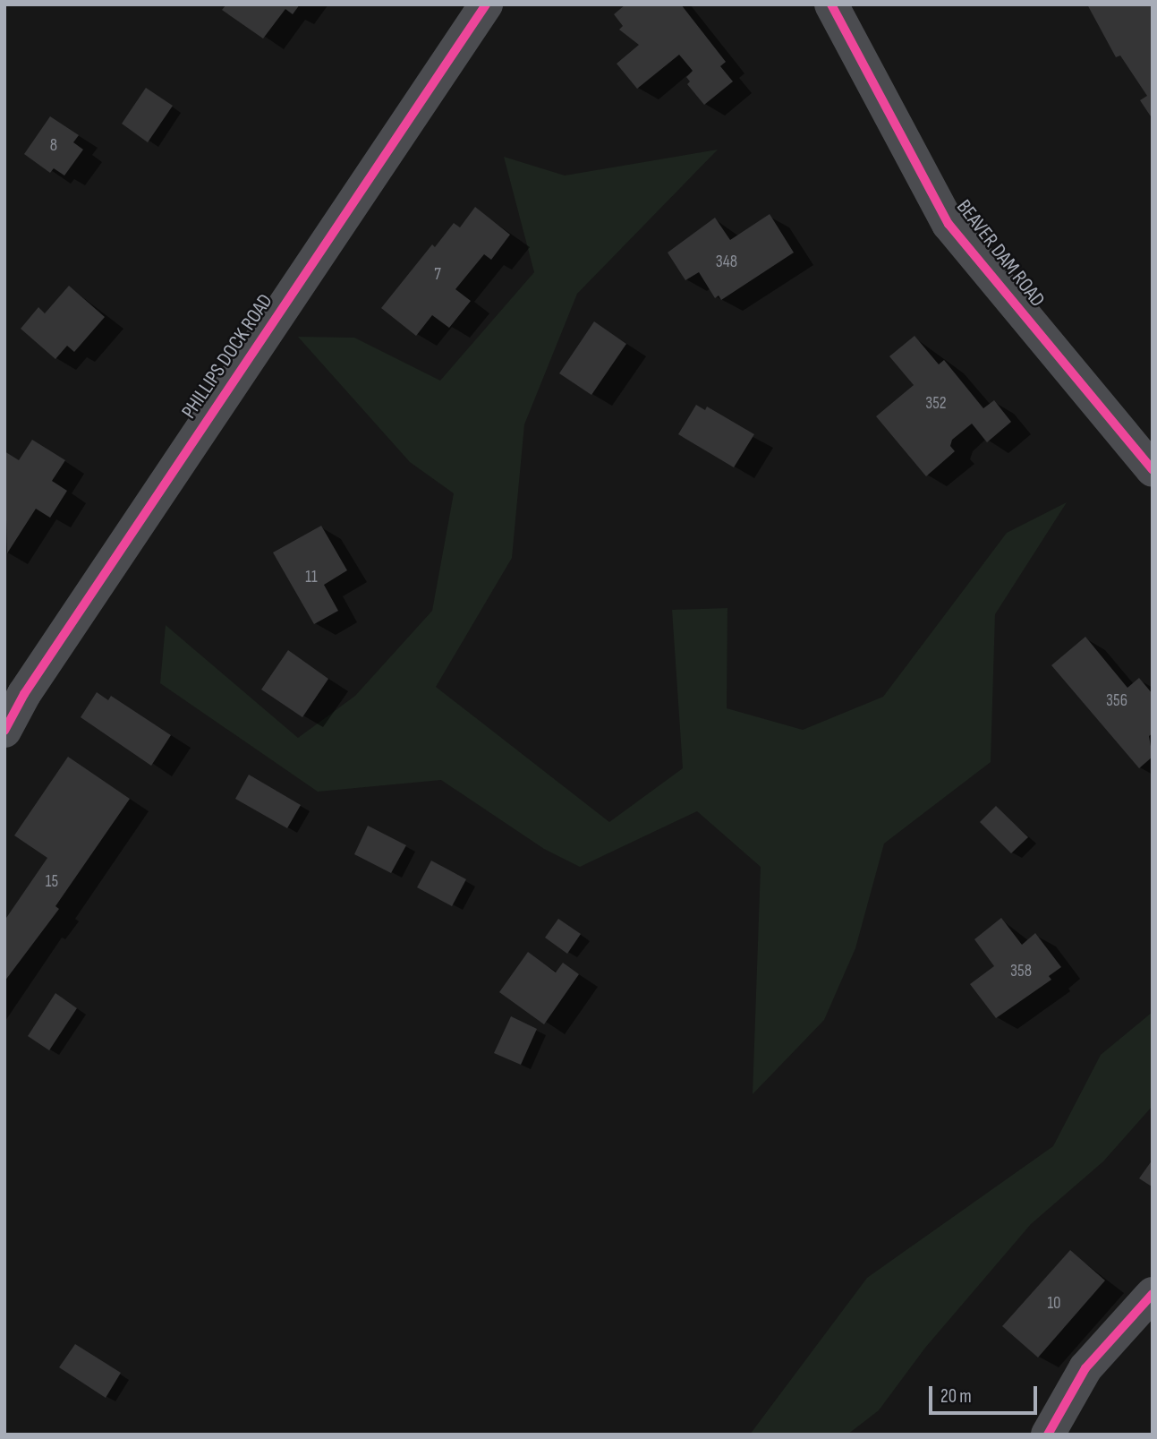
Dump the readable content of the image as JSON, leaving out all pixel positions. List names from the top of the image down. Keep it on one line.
{"streets":{"street":["BEAVER DAM ROAD","PHILLIPS DOCK ROAD"]},"house_numbers":["8","348","7","352","11","356","15","358","10"],"scale_bar":"20 m"}
